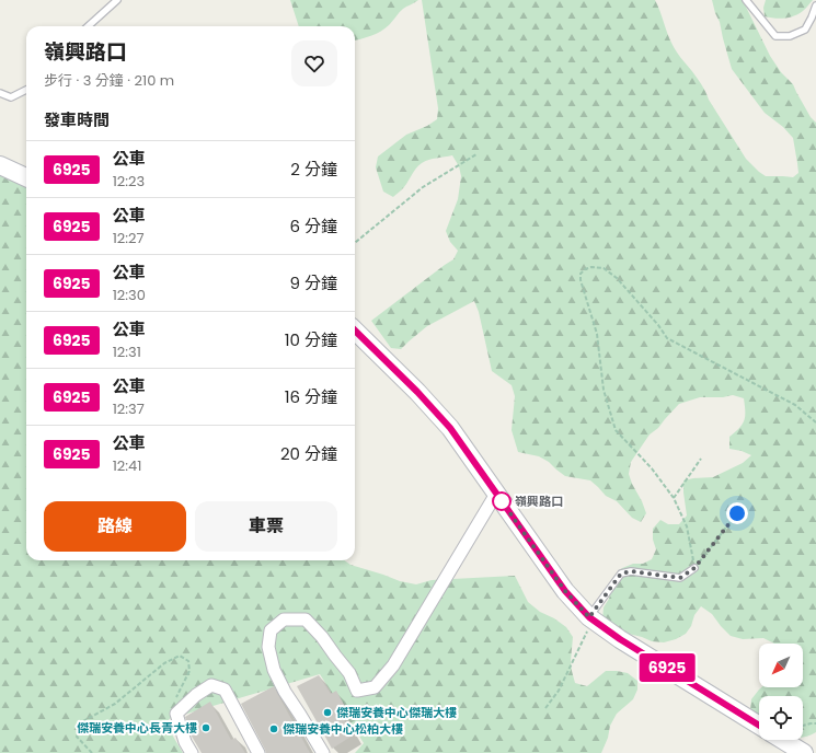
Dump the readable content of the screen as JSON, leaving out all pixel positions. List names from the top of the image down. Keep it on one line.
{"places":["嶺興路口","傑瑞安養中心傑瑞大樓","傑瑞安養中心長青大樓","傑瑞安養中心松柏大樓"],"lines":["bus line 6925"],"north":"bottom left","page":{"on_map":"6925","heading":[["嶺興路口","步行 · 3 分鐘 · 210 m"],"發車時間"],"list":[{"mark":"6925","name":"公車","note":"12:23","value":"2 分鐘"},{"mark":"6925","name":"公車","note":"12:27","value":"6 分鐘"},{"mark":"6925","name":"公車","note":"12:30","value":"9 分鐘"},{"mark":"6925","name":"公車","note":"12:31","value":"10 分鐘"},{"mark":"6925","name":"公車","note":"12:37","value":"16 分鐘"},{"mark":"6925","name":"公車","note":"12:41","value":"20 分鐘"}],"buttons":["路線","車票"]}}
